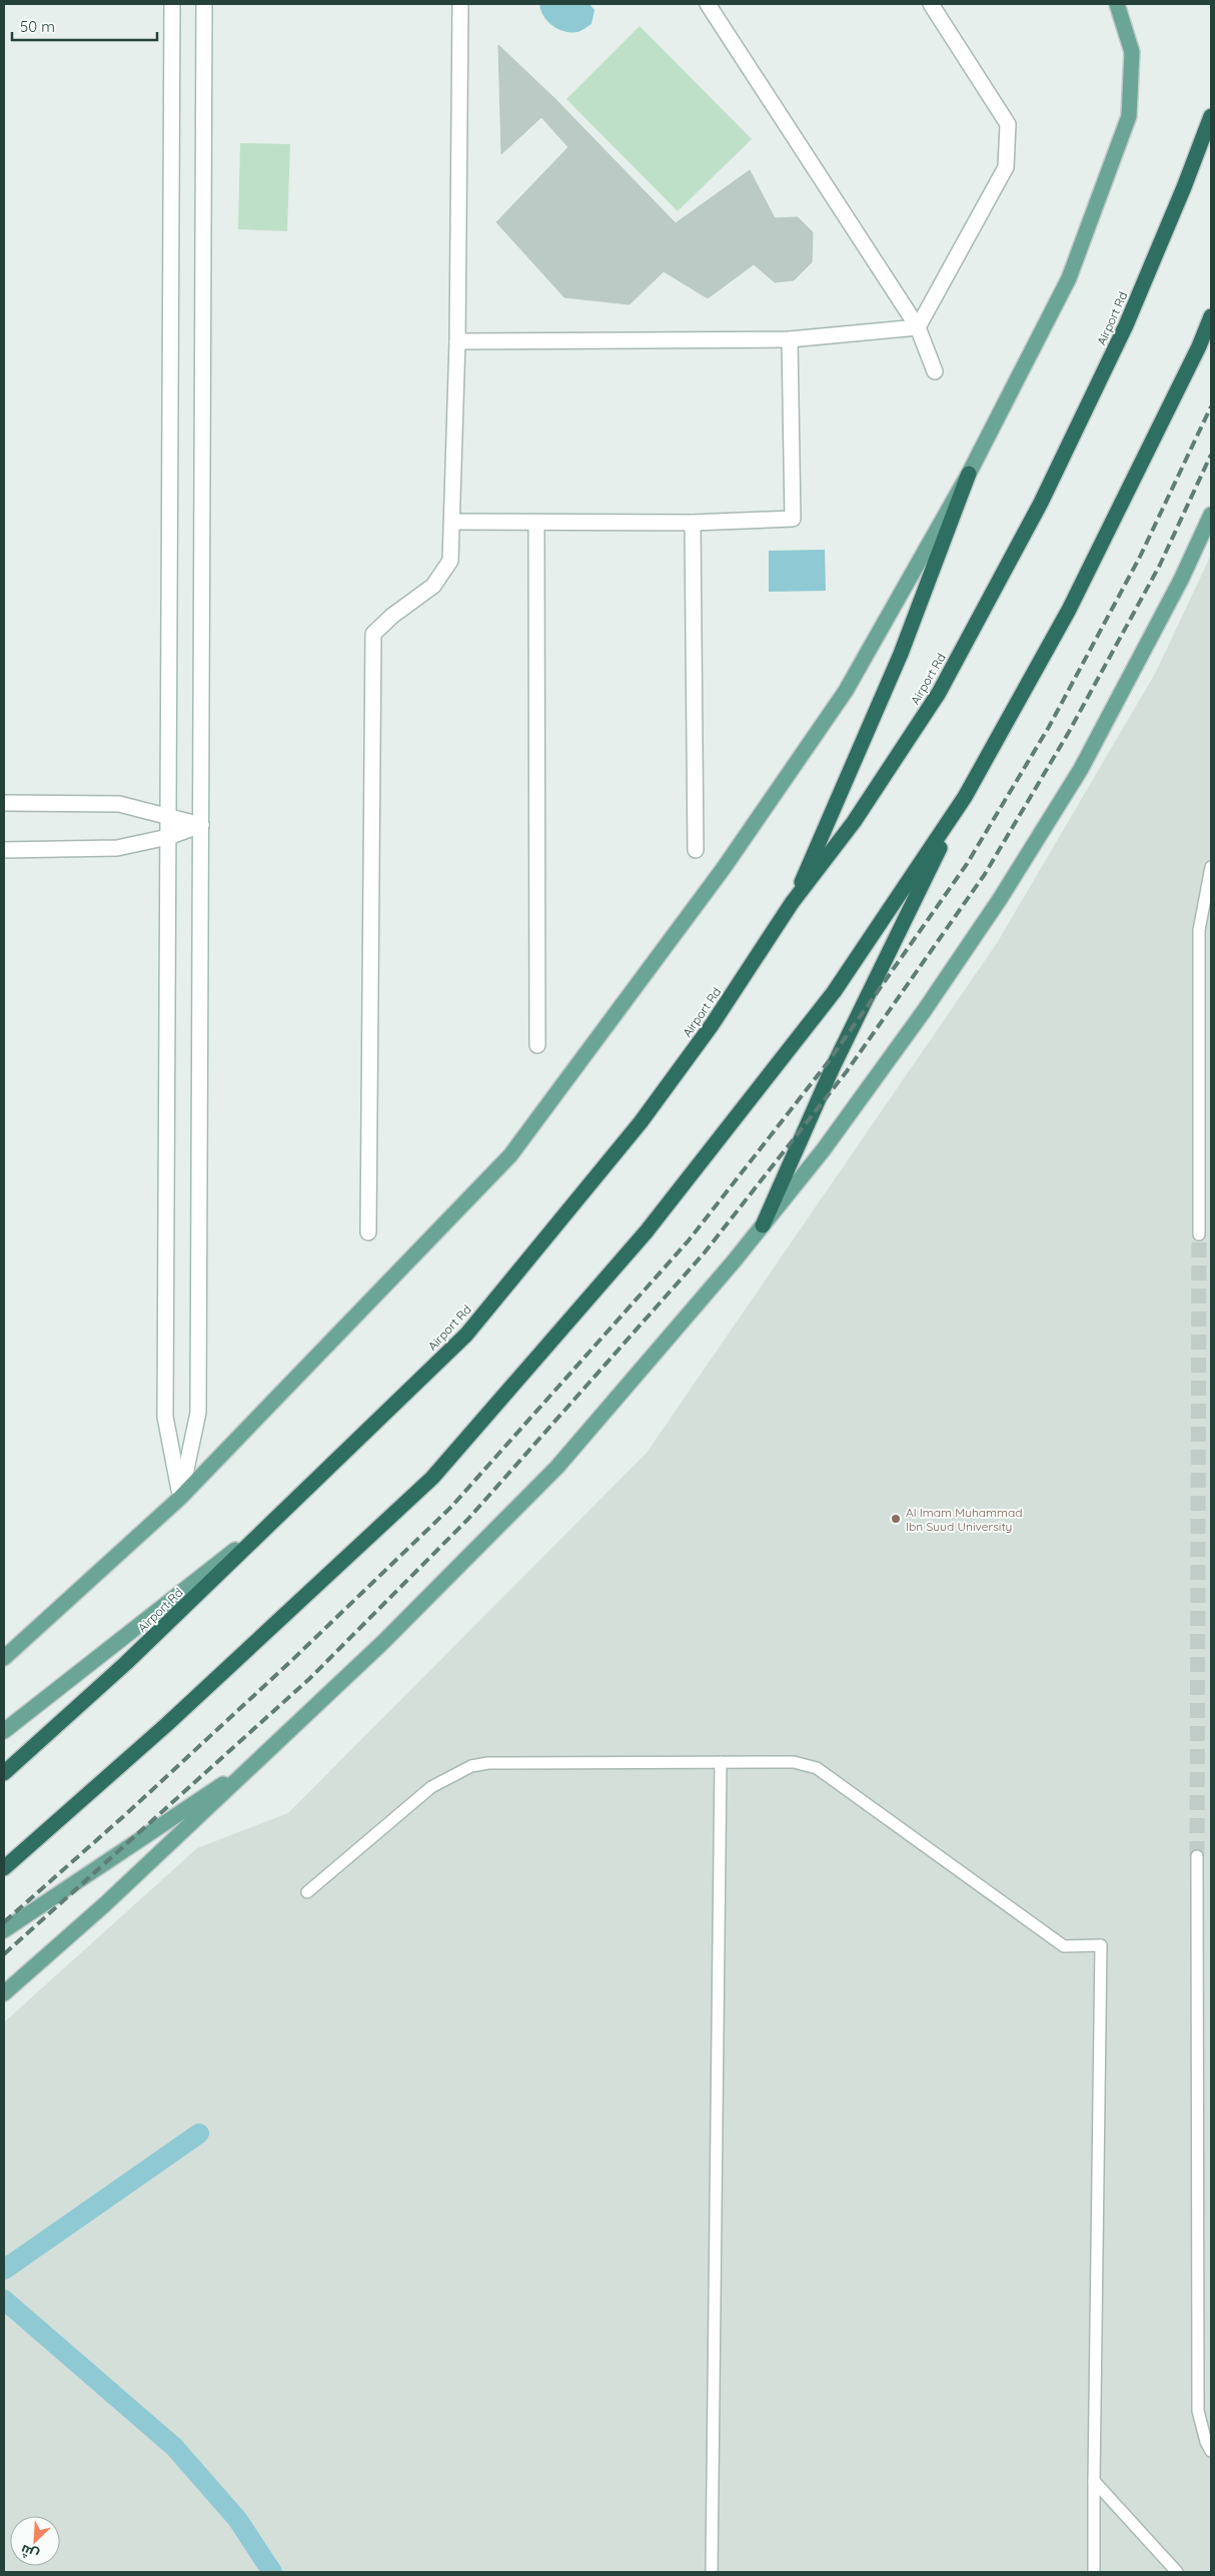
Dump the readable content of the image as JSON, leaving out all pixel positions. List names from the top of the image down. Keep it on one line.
{"streets":{"highway":["Airport Rd"]},"places":["Al Imam Muhammad Ibn Suud University"],"scale_bar":"50 m","north":"bottom left"}
